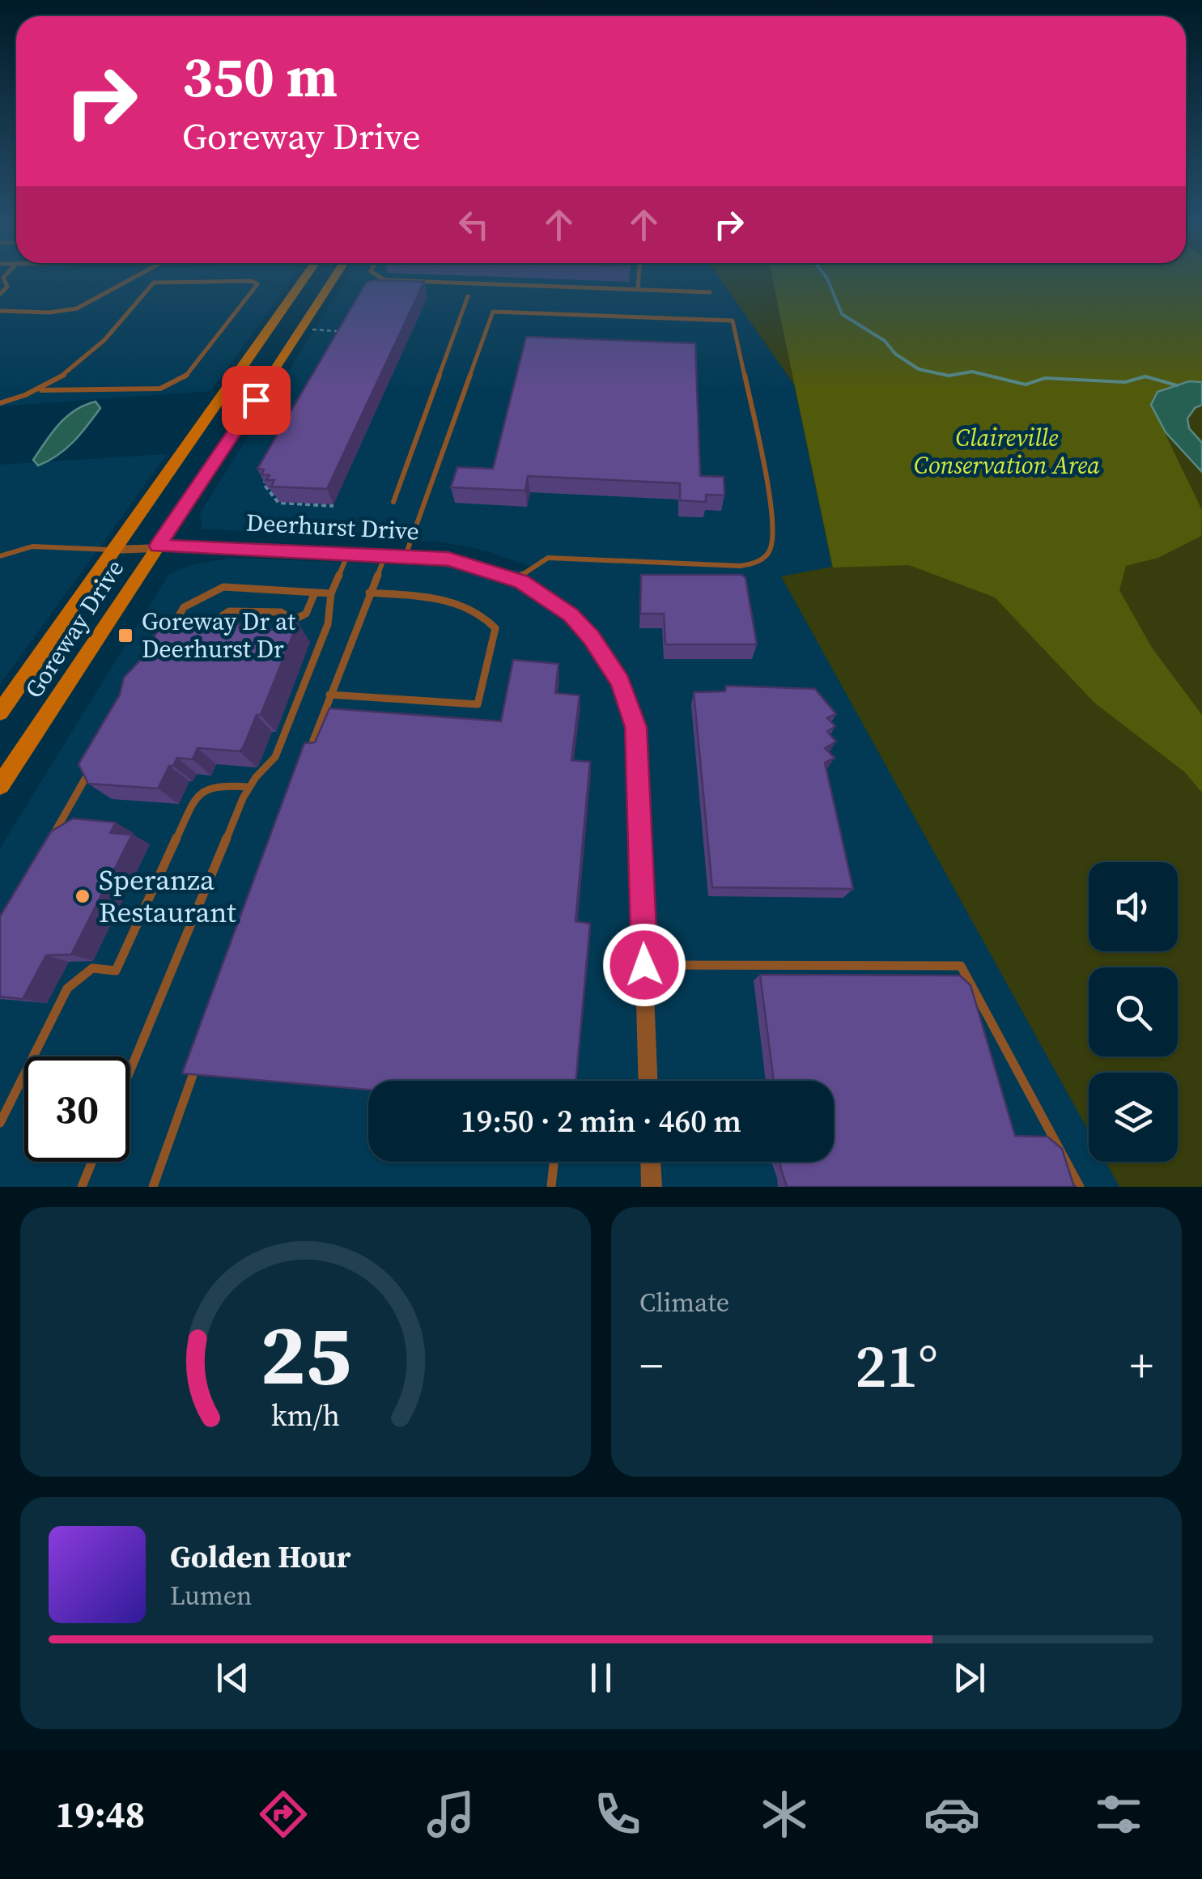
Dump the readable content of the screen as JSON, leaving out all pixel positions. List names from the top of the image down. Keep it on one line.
{"streets":{"main road":["Goreway Drive"],"street":["Deerhurst Drive"]},"crossings":[["Deerhurst Drive","Goreway Drive"]],"parks":["Claireville Conservation Area"],"places":{"transit":["Goreway Dr at Deerhurst Dr"],"other":["Speranza Restaurant"]},"page":{"turn":["350 m","Goreway Drive"],"limit":"30","trip":"19:50 · 2 min · 460 m","tile":"Climate","heat":["−","21°","+"],"song":["Golden Hour","Lumen"],"tabs":"19:48","gauge":["25","km/h"]}}
